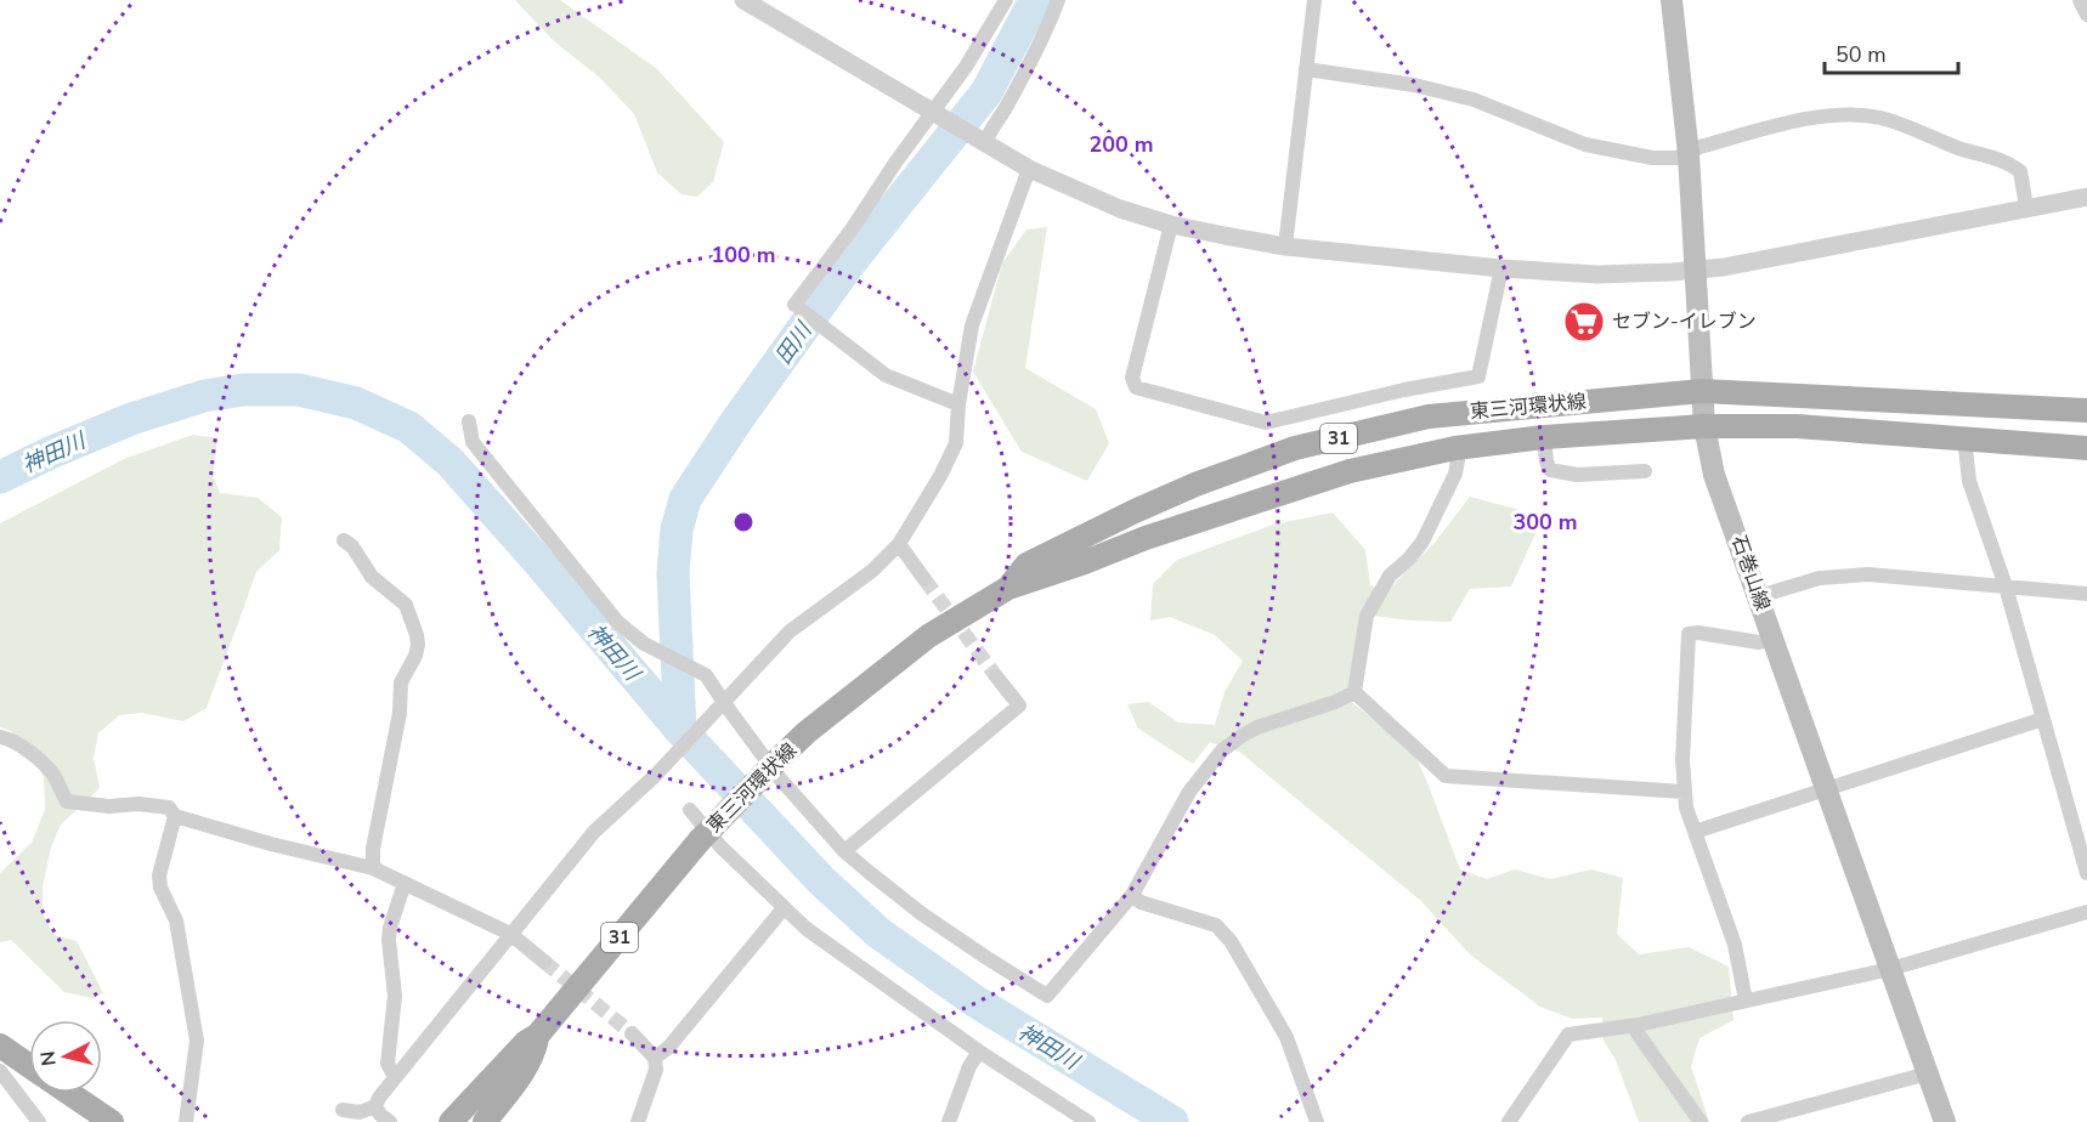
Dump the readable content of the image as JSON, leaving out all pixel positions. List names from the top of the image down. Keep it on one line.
{"streets":{"main road":["東三河環状線","31","石巻山線"]},"crossings":[["東三河環状線","石巻山線"]],"water":["田川","神田川"],"places":{"supermarket":["セブン-イレブン"]},"scale_bar":"50 m","north":"left","rings":["200 m","100 m","300 m"]}
